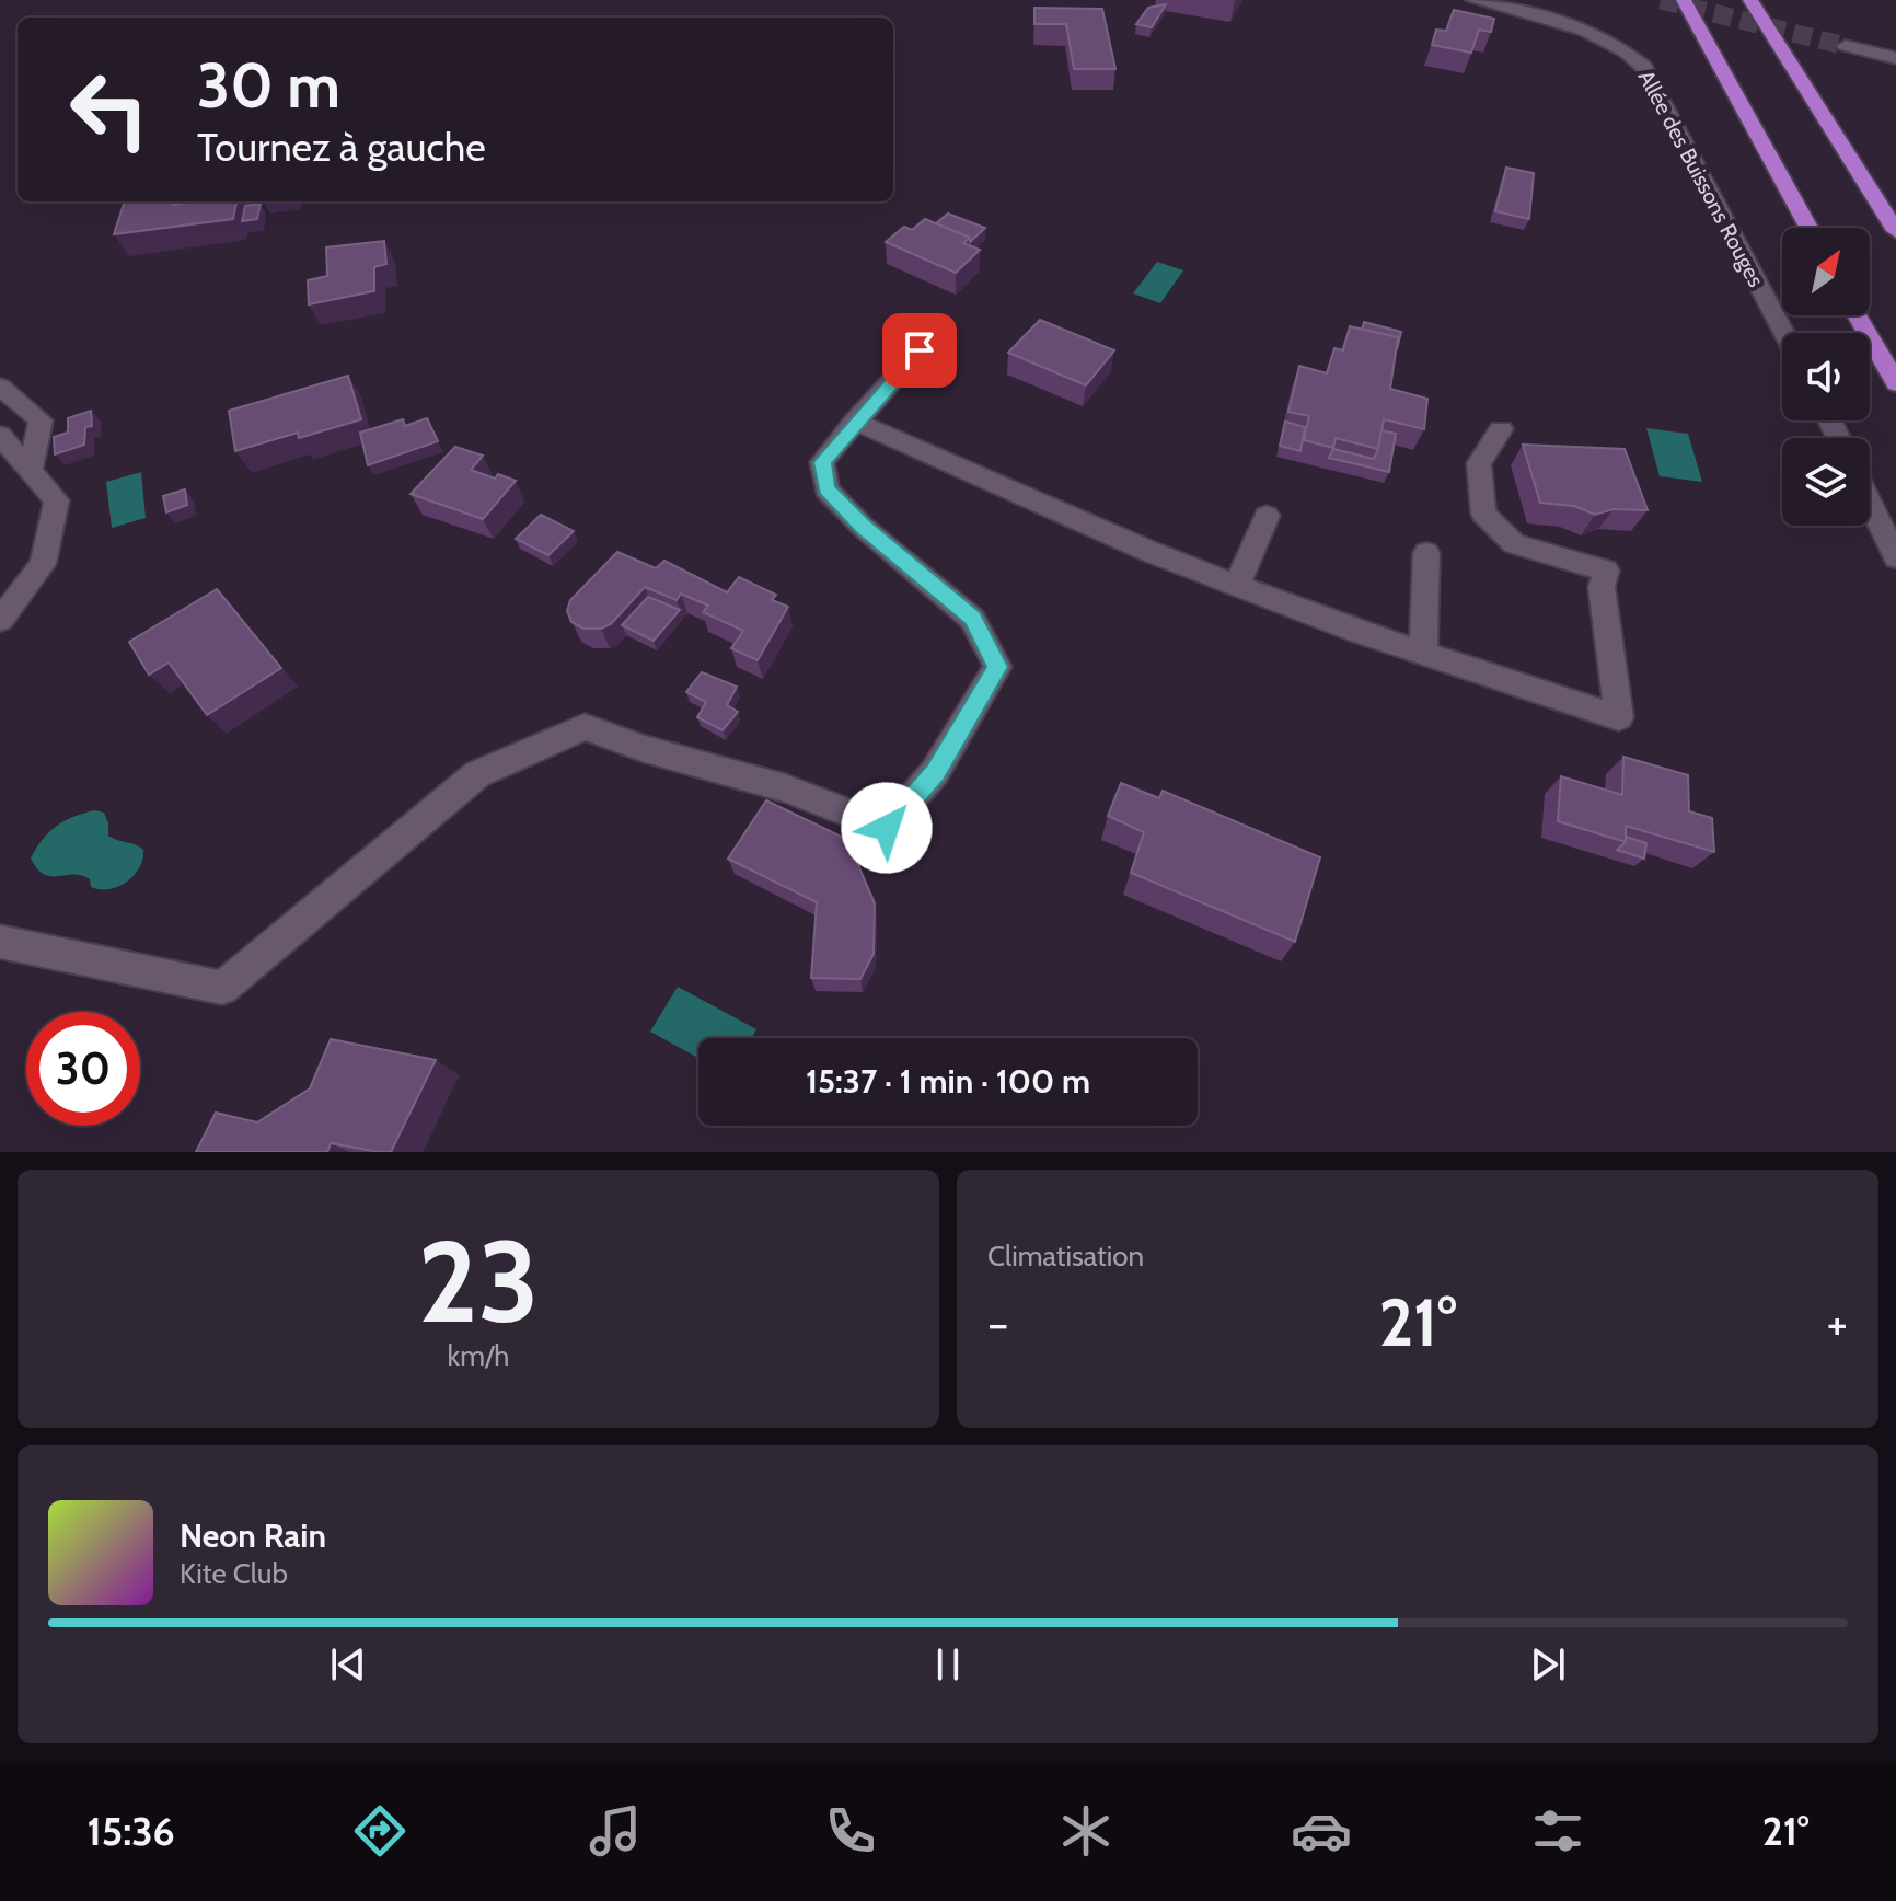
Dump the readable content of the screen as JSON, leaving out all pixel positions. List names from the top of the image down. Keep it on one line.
{"streets":{"street":["Allée des Buissons Rouges"]},"north":"top right","page":{"turn":["30 m","Tournez à gauche"],"limit":"30","trip":"15:37 · 1 min · 100 m","tile":[["23","km/h"],"Climatisation"],"heat":["−","21°","+"],"song":["Neon Rain","Kite Club"],"tabs":["15:36","21°"]}}
